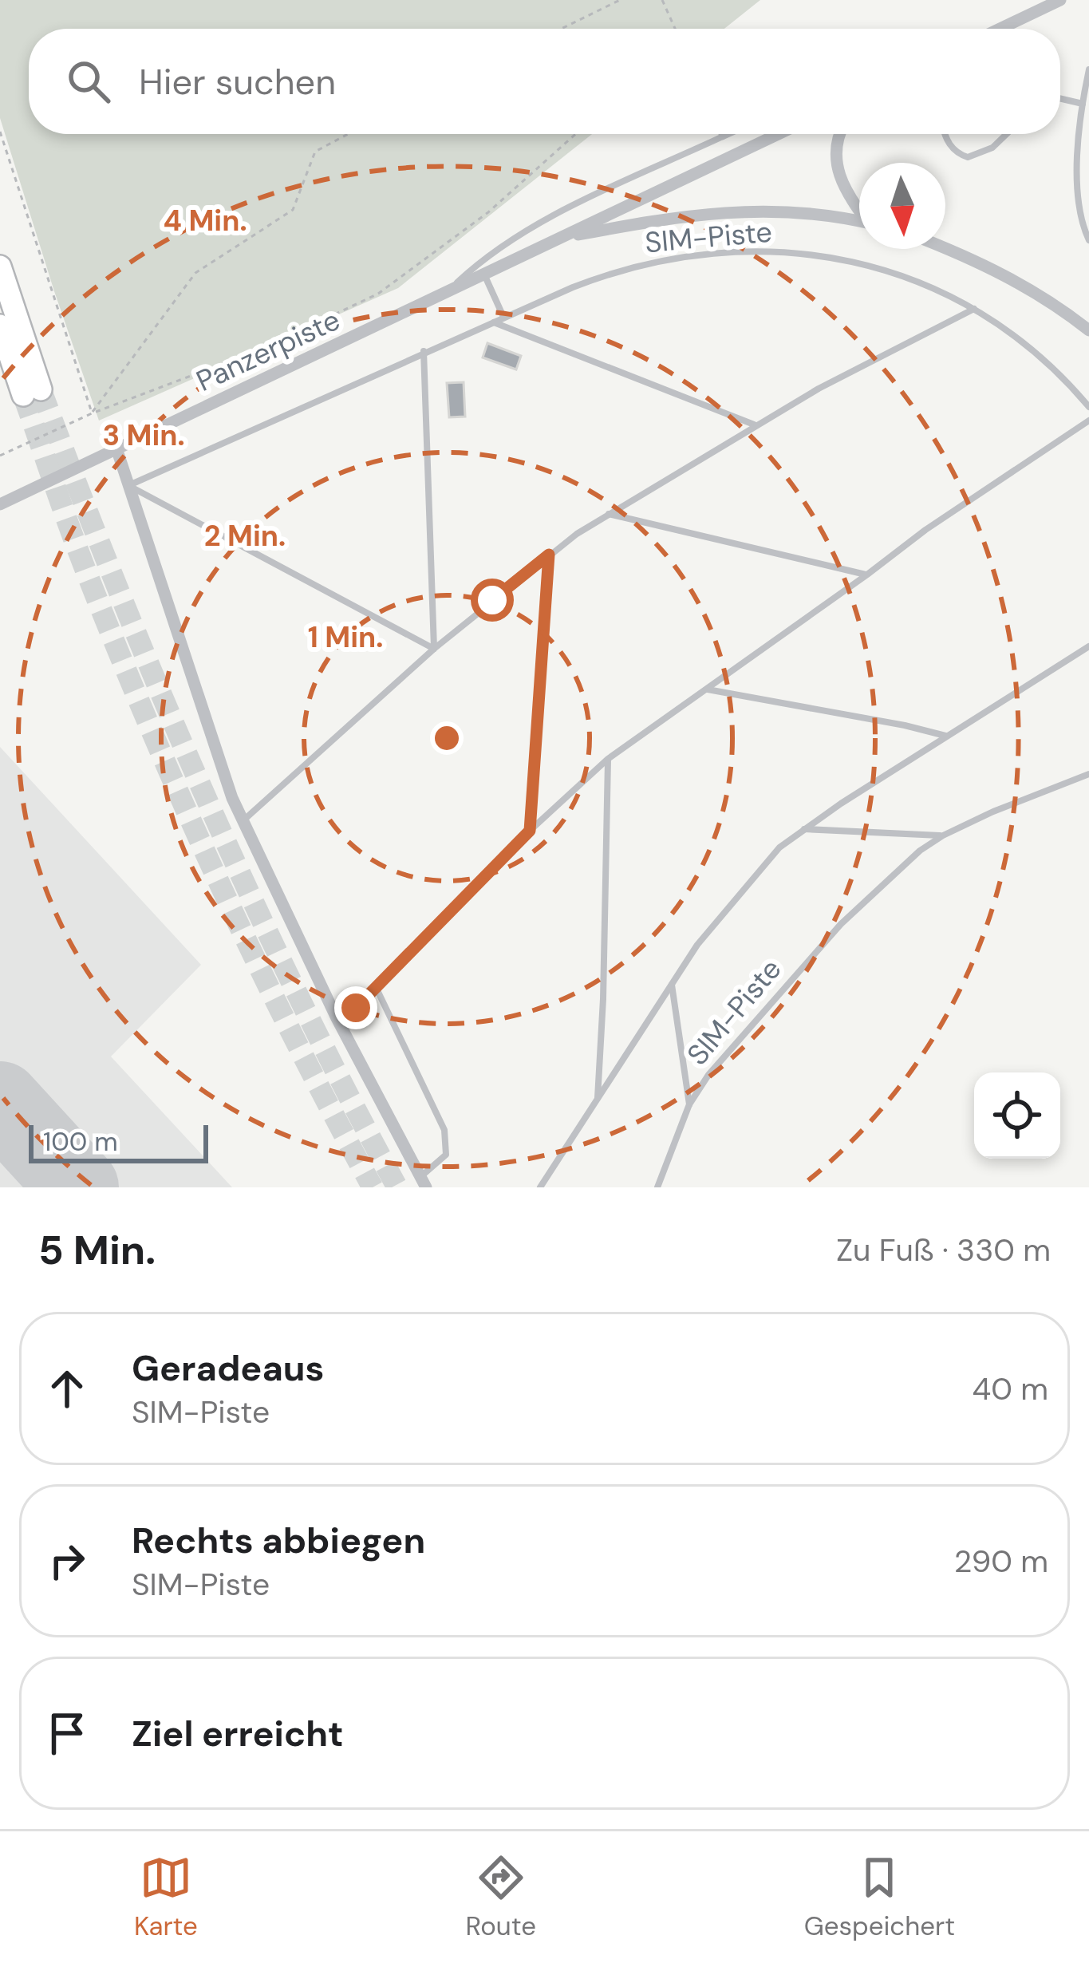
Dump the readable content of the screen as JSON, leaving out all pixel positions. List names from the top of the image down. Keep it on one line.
{"streets":{"street":["Panzerpiste"],"lane":["SIM-Piste"]},"scale_bar":"100 m","north":"bottom","page":{"search":"Hier suchen","scale":"100 m","heading":["5 Min.","Zu Fuß · 330 m"],"list":[["Geradeaus","SIM-Piste","40 m"],["Rechts abbiegen","SIM-Piste","290 m"],"Ziel erreicht"],"nav":["Karte","Route","Gespeichert"]},"rings":["4 Min.","3 Min.","2 Min.","1 Min."]}
